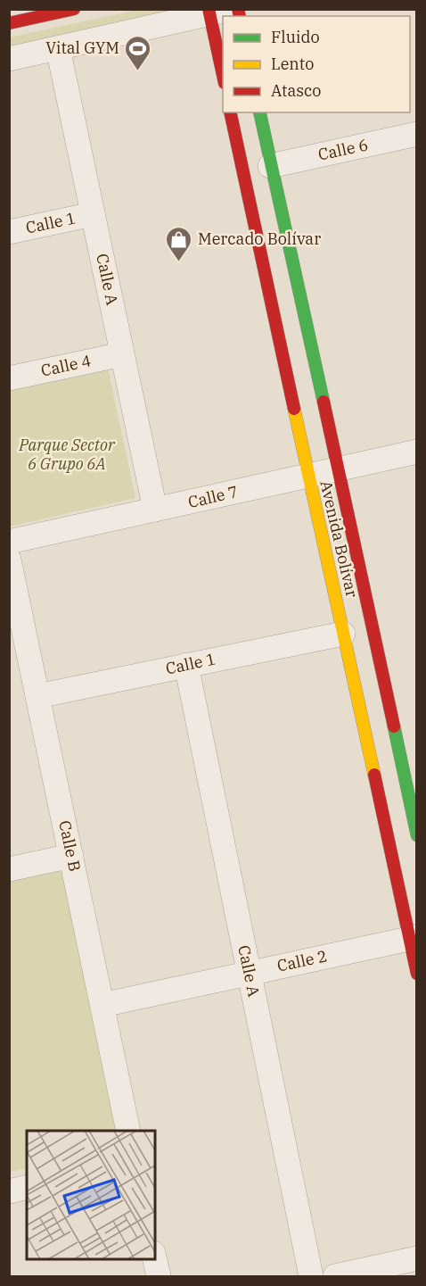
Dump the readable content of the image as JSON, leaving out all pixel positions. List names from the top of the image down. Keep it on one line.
{"streets":{"street":["Calle 6","Calle 1","Calle A","Calle 4","Calle 7","Avenida Bolívar","Calle B","Calle 2"]},"crossings":[["Calle 6","Avenida Bolívar"],["Calle 1","Calle A"],["Calle 1","Avenida Bolívar"],["Calle 1","Calle B"],["Calle A","Calle 4"],["Calle A","Calle 7"],["Calle A","Calle 2"],["Calle 7","Avenida Bolívar"],["Avenida Bolívar","Calle 2"],["Calle B","Calle 2"]],"parks":["Parque Sector 6 Grupo 6A"],"places":{"sports":["Vital GYM"],"shop":["Mercado Bolívar"]},"legend":["Fluido","Lento","Atasco"]}
